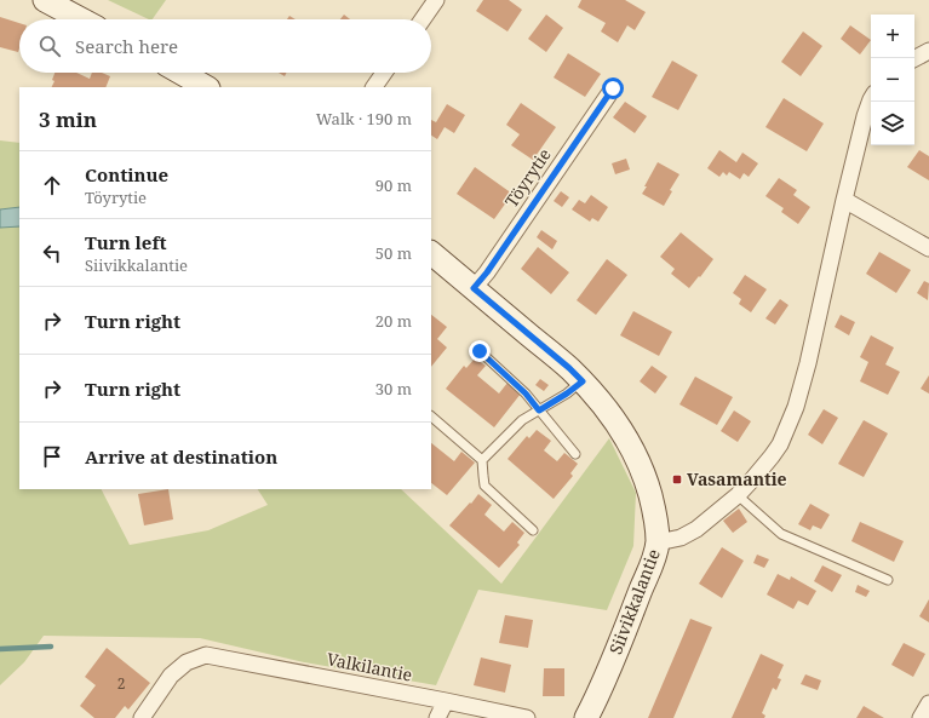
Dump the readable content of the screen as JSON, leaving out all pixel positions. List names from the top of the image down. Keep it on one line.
{"streets":{"main road":["Siivikkalantie"],"street":["Töyrytie","Valkilantie"]},"crossings":[["Töyrytie","Siivikkalantie"]],"places":{"transit":["Vasamantie"]},"house_numbers":["2"],"page":{"map_buttons":["+","−"],"search":"Search here","heading":["3 min","Walk · 190 m"],"list":[["Continue","Töyrytie","90 m"],["Turn left","Siivikkalantie","50 m"],["Turn right","20 m"],["Turn right","30 m"],"Arrive at destination"]}}
